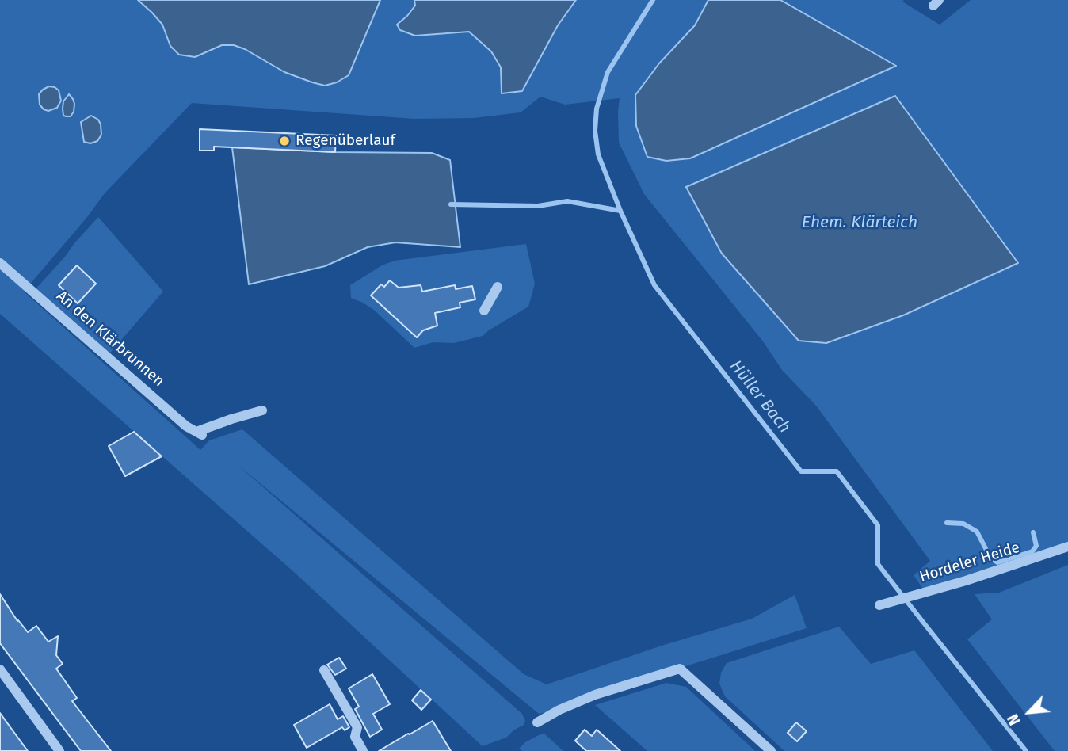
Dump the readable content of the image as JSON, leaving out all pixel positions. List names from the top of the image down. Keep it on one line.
{"streets":{"street":["An den Klärbrunnen","Hordeler Heide"]},"water":["Ehem. Klärteich","Hüller Bach"],"places":["Regenüberlauf"],"north":"bottom left"}
